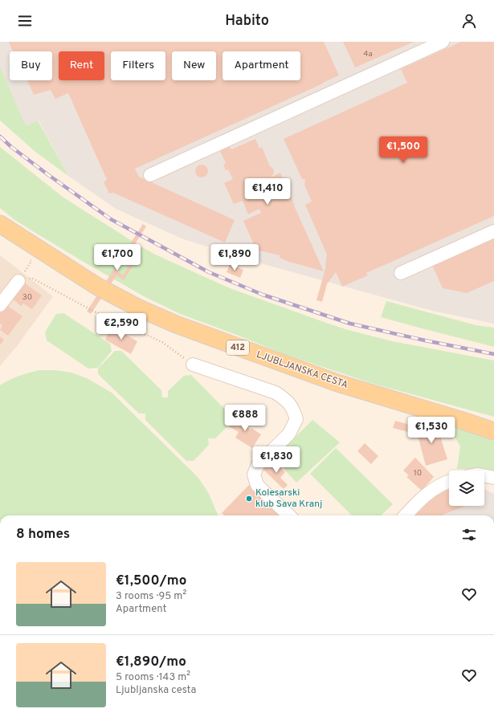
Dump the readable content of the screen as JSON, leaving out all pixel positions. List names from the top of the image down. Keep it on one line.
{"streets":{"main road":["412","LJUBLJANSKA CESTA"]},"places":["Kolesarski klub Sava Kranj"],"house_numbers":["4a","30","10"],"page":{"header":"Habito","chip":["Buy","Rent","Filters","New","Apartment"],"price":["€1,500","€1,410","€1,700","€1,890","€2,590","€888","€1,530","€1,830"],"heading":"8 homes","list":[{"name":"€1,500/mo","note":"3 rooms · 95 m² · Apartment"},{"name":"€1,890/mo","note":"5 rooms · 143 m² · Ljubljanska cesta"}]}}
